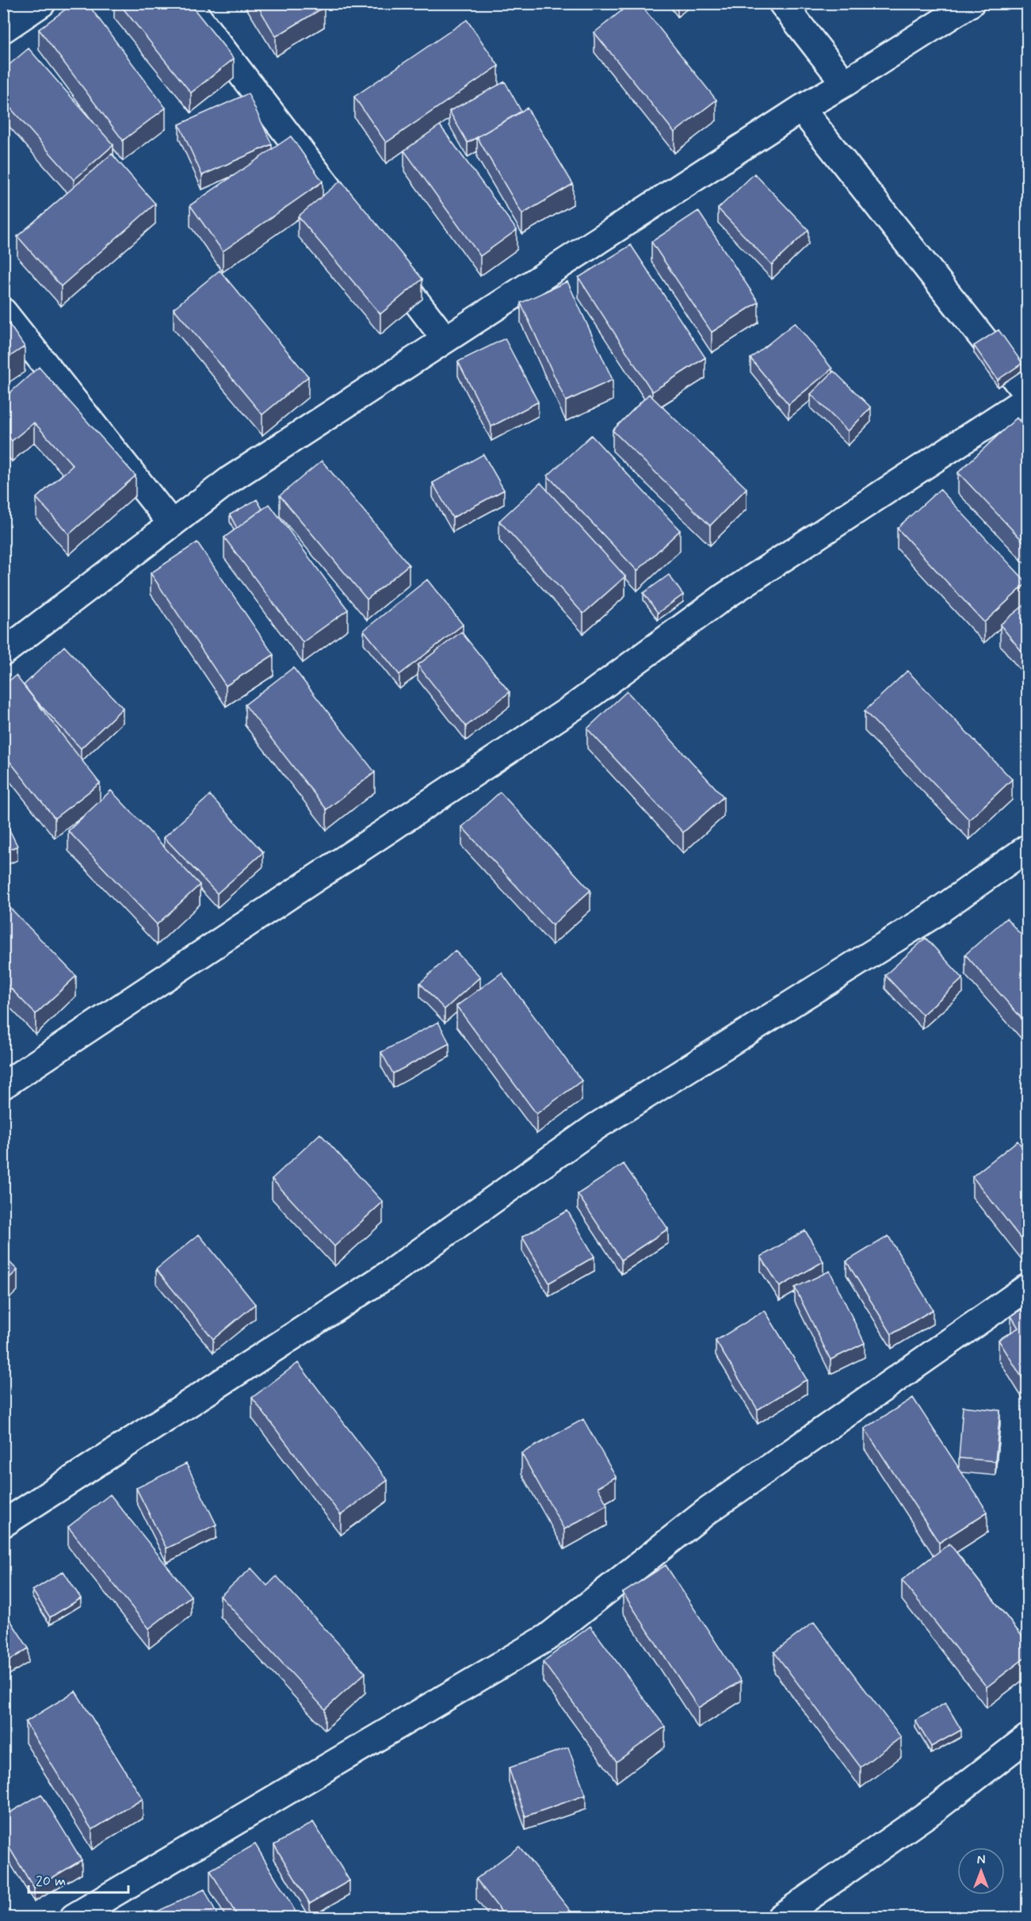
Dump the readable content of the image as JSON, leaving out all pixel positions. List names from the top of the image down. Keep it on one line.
{"scale_bar":"20 m","north":"top"}
